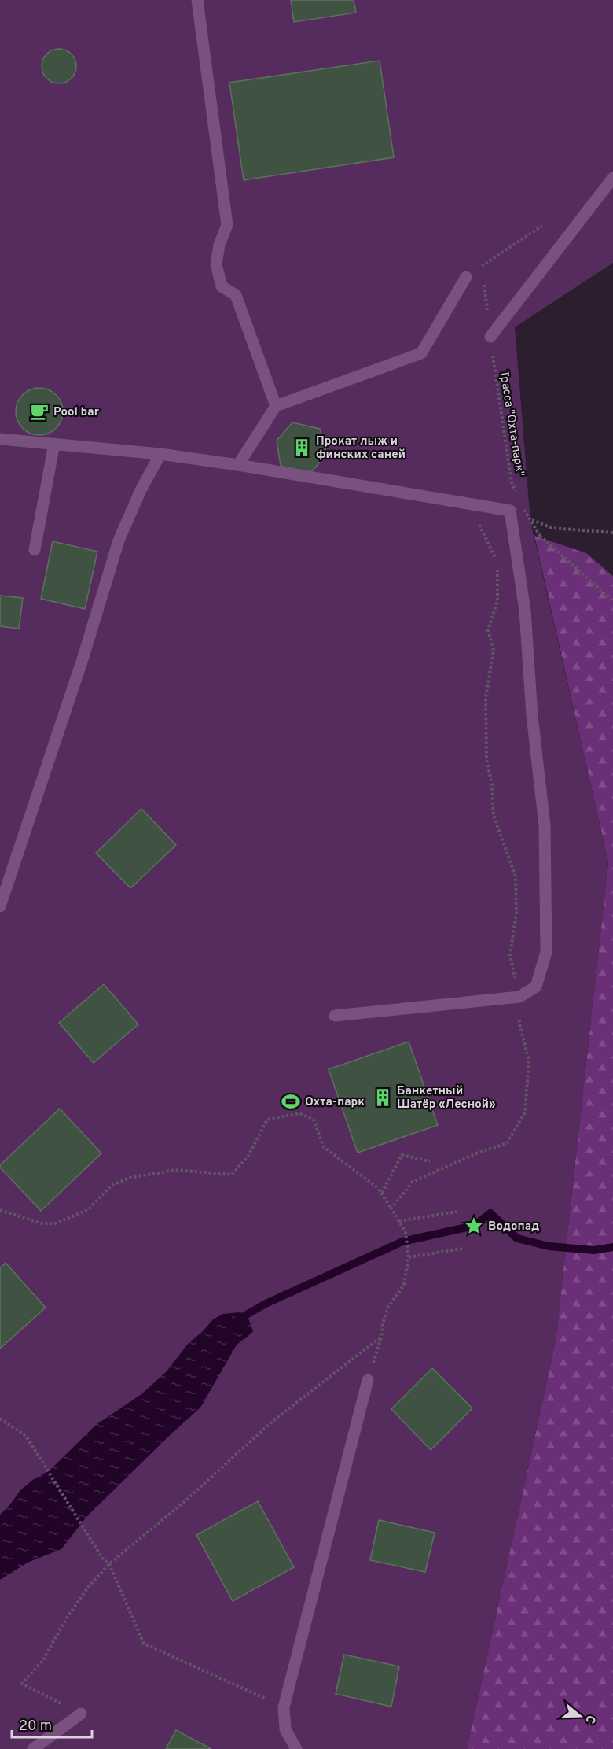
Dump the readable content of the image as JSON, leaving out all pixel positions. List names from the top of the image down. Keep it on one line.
{"streets":{"path":["Трасса \"Охта-парк\""]},"places":{"cafe":["Pool bar"],"building":["Прокат лыж и финских саней","Банкетный Шатёр «Лесной»"],"sports":["Охта-парк"],"place":["Водопад"]},"scale_bar":"20 m","north":"right"}
